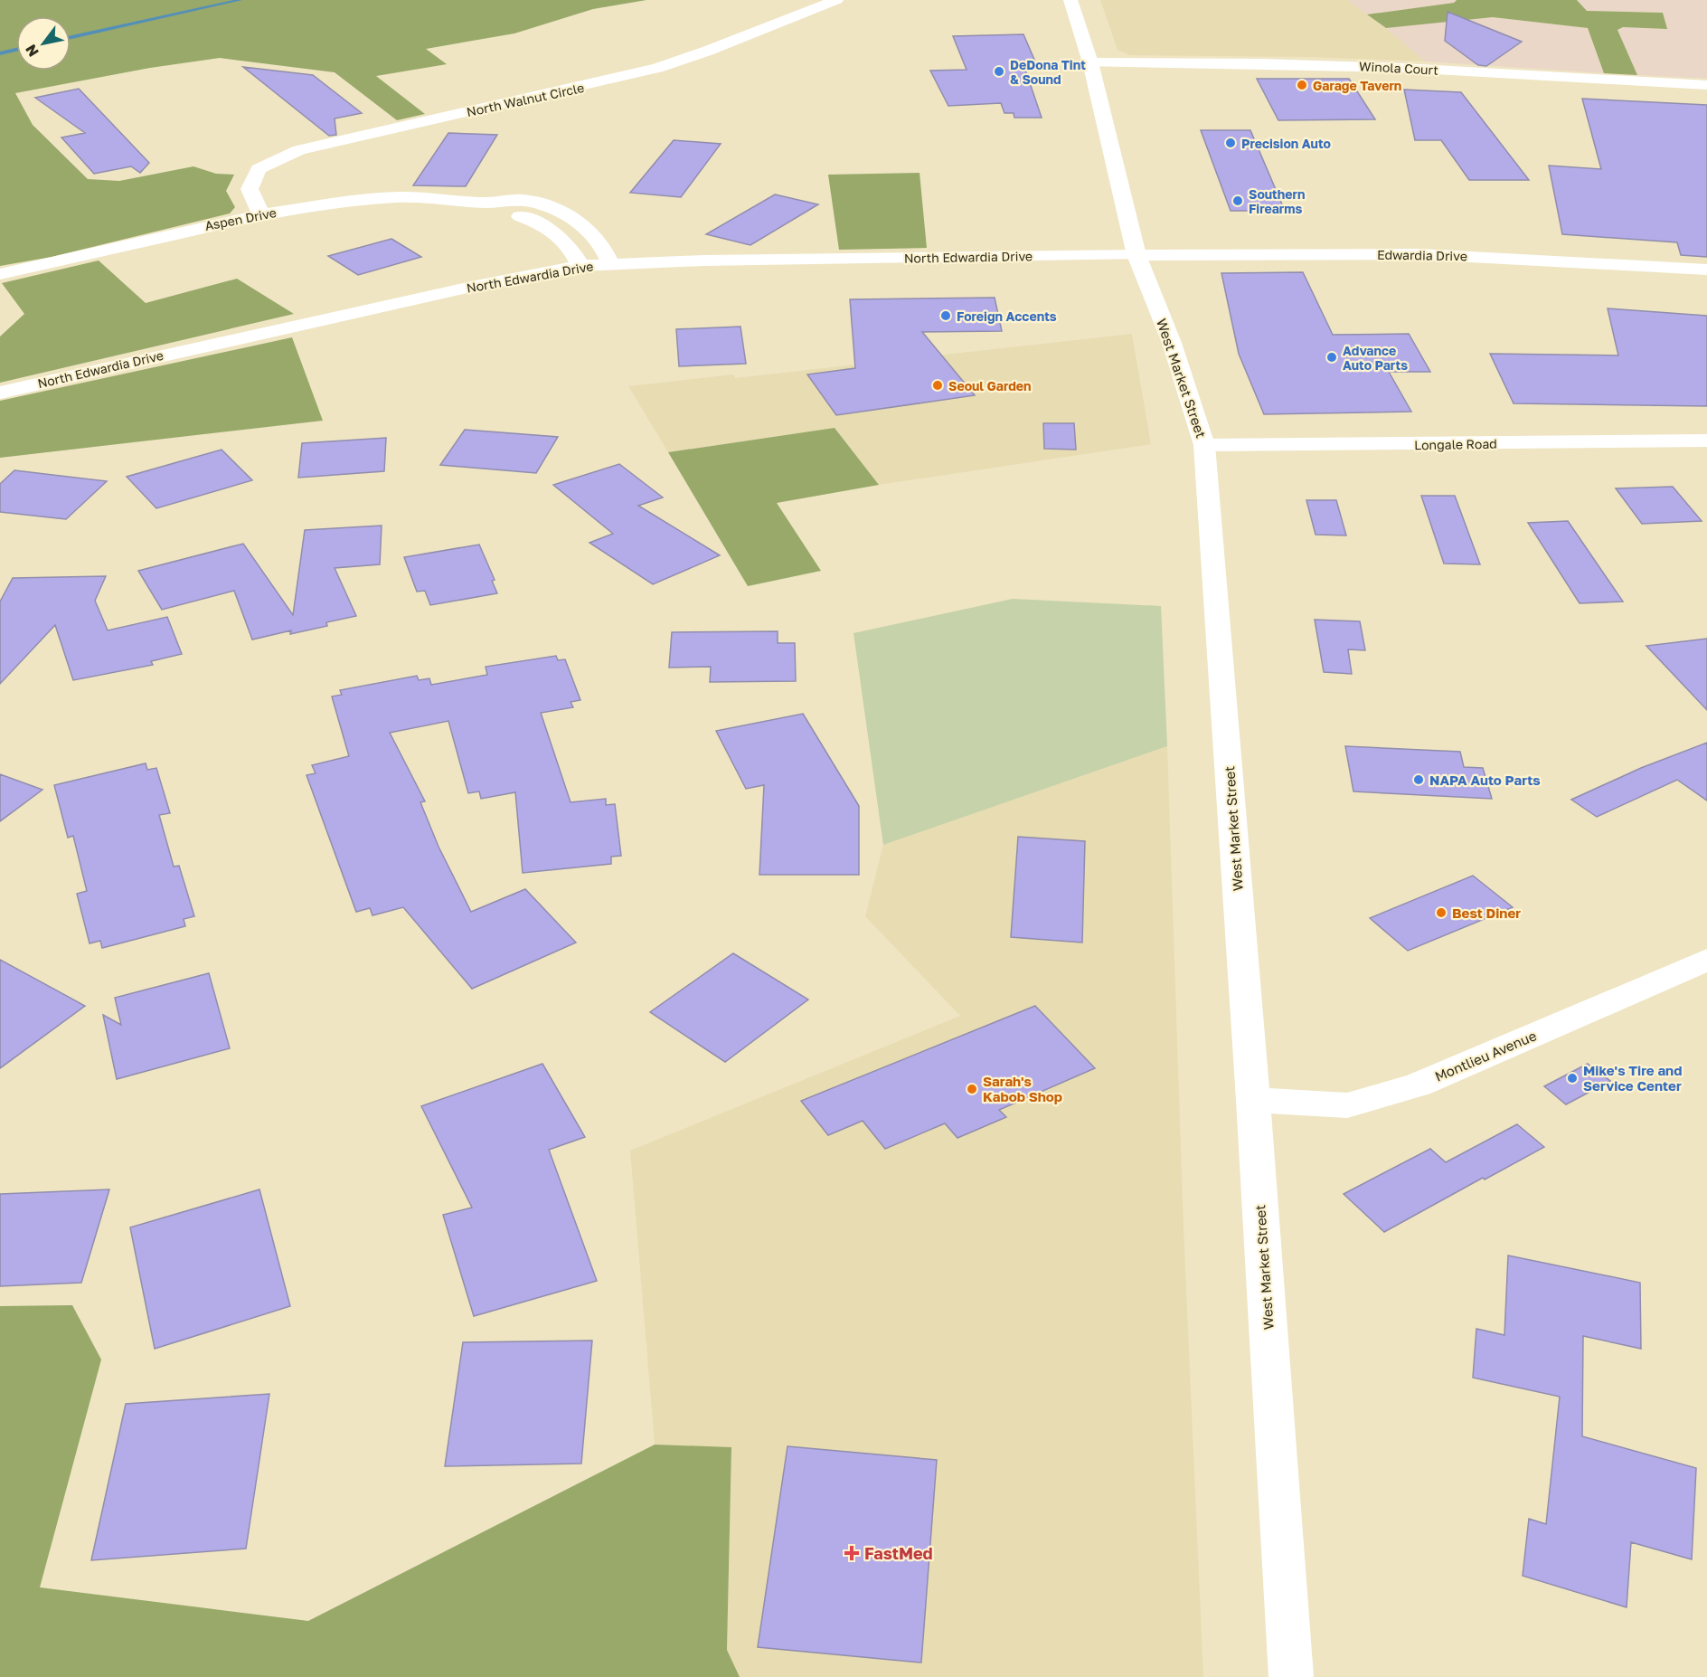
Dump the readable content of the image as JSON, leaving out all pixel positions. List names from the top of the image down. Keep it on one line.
{"streets":{"street":["Winola Court","North Walnut Circle","Aspen Drive","Edwardia Drive","North Edwardia Drive","West Market Street","Longale Road","Montlieu Avenue"]},"crossings":[["Winola Court","West Market Street"],["North Walnut Circle","Aspen Drive"],["Aspen Drive","North Edwardia Drive"],["Edwardia Drive","North Edwardia Drive"],["Edwardia Drive","West Market Street"],["North Edwardia Drive","West Market Street"],["West Market Street","Longale Road"],["West Market Street","Montlieu Avenue"]],"places":{"other":["DeDona Tint & Sound","Garage Tavern","Precision Auto","Southern Firearms","Foreign Accents","Advance Auto Parts","Seoul Garden","NAPA Auto Parts","Best Diner","Mike's Tire and Service Center","Sarah's Kabob Shop"],"health":["FastMed"]},"north":"bottom left"}
